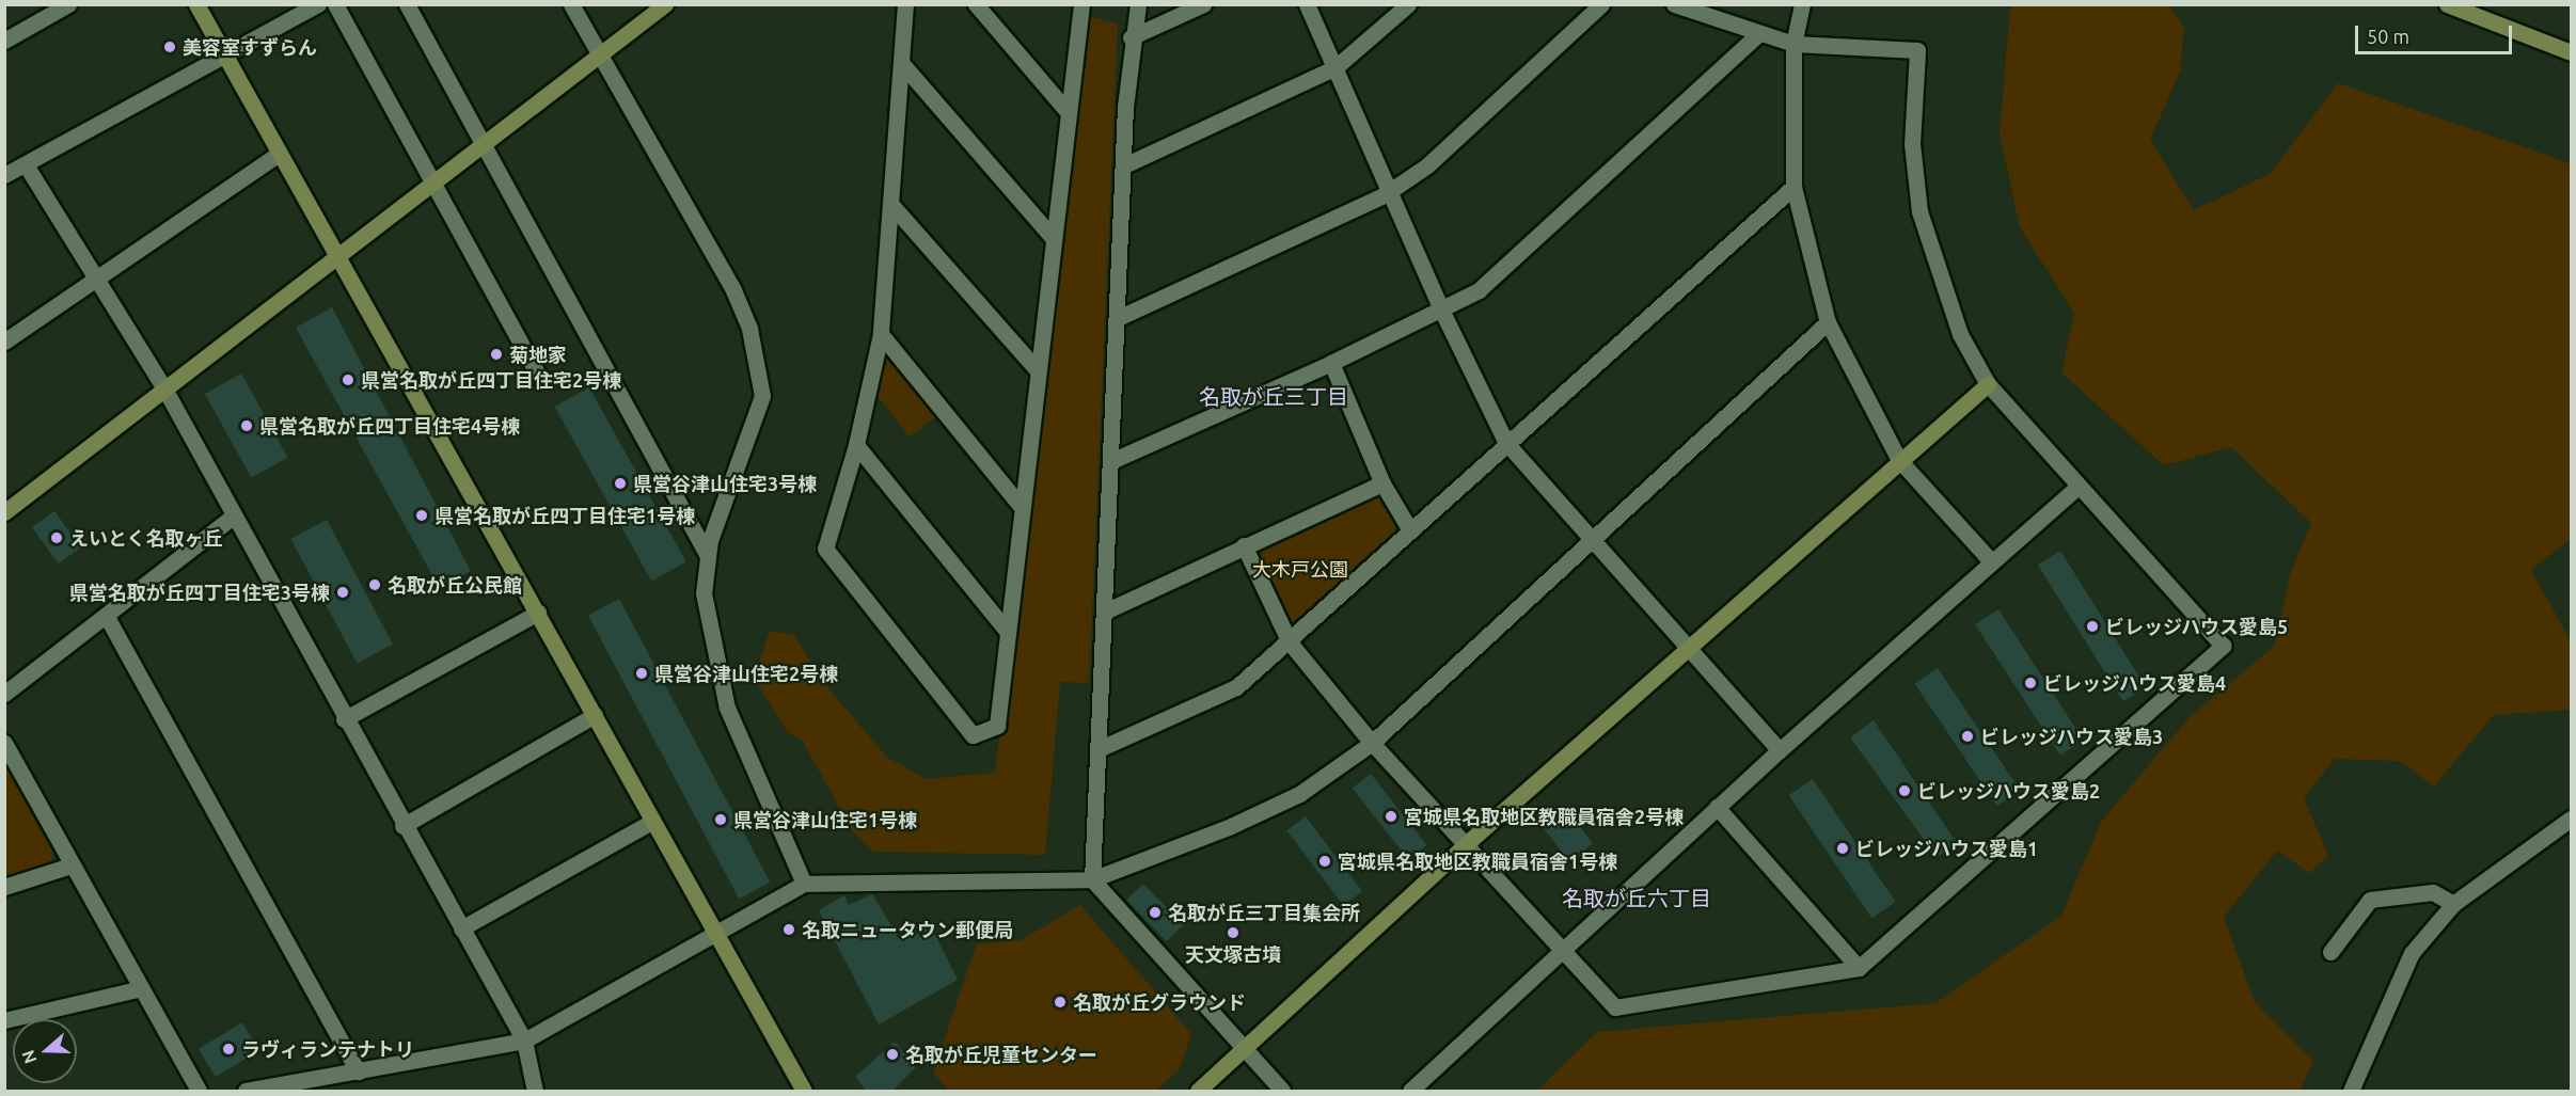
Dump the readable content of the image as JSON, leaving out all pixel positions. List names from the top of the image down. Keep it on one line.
{"districts":["名取が丘三丁目","名取が丘六丁目"],"parks":["大木戸公園"],"places":["美容室すずらん","菊地家","県営名取が丘四丁目住宅2号棟","県営名取が丘四丁目住宅4号棟","県営谷津山住宅3号棟","県営名取が丘四丁目住宅1号棟","えいとく名取ヶ丘","名取が丘公民館","県営名取が丘四丁目住宅3号棟","ビレッジハウス愛島5","県営谷津山住宅2号棟","ビレッジハウス愛島4","ビレッジハウス愛島3","ビレッジハウス愛島2","宮城県名取地区教職員宿舎2号棟","県営谷津山住宅1号棟","ビレッジハウス愛島1","宮城県名取地区教職員宿舎1号棟","名取が丘三丁目集会所","名取ニュータウン郵便局","天文塚古墳","名取が丘グラウンド","ラヴィランテナトリ","名取が丘児童センター"],"scale_bar":"50 m","north":"left"}
